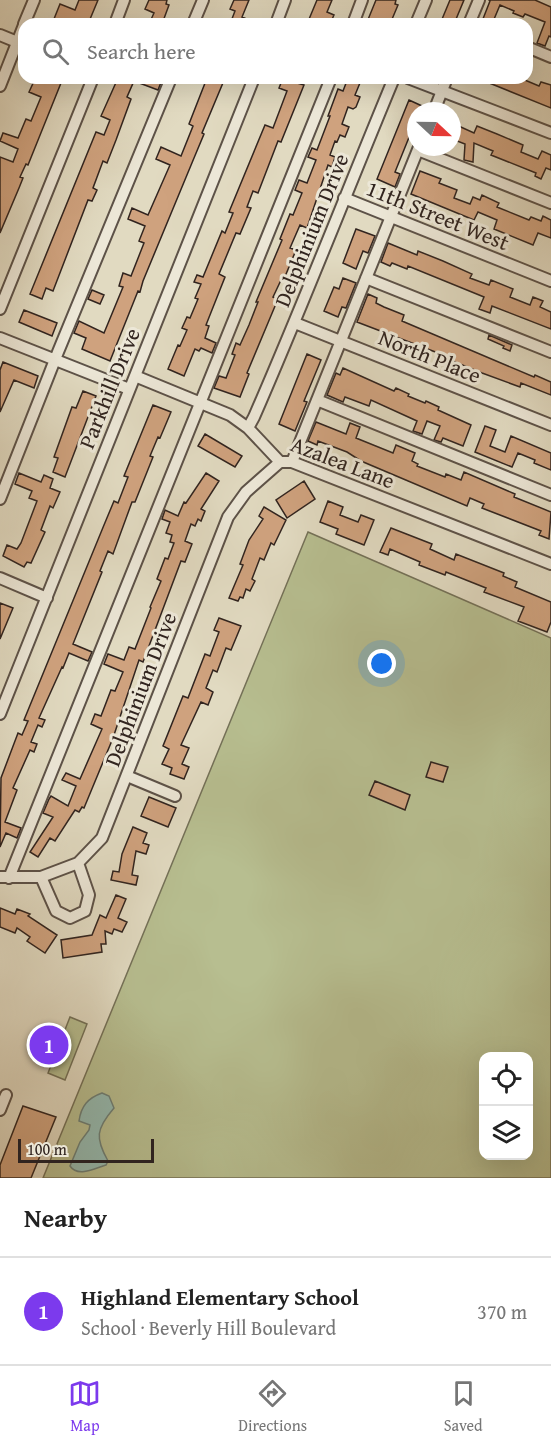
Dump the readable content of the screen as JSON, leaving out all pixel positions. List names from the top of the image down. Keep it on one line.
{"streets":{"street":["11th Street West","Delphinium Drive","North Place","Parkhill Drive","Azalea Lane"]},"crossings":[["11th Street West","Delphinium Drive"],["Delphinium Drive","North Place"],["Delphinium Drive","Azalea Lane"],["Parkhill Drive","Azalea Lane"]],"scale_bar":"100 m","north":"right","page":{"search":"Search here","pins":"1","scale":"100 m","heading":"Nearby","list":[{"mark":"1","name":"Highland Elementary School","note":"School · Beverly Hill Boulevard","value":"370 m"}],"nav":["Map","Directions","Saved"]}}
